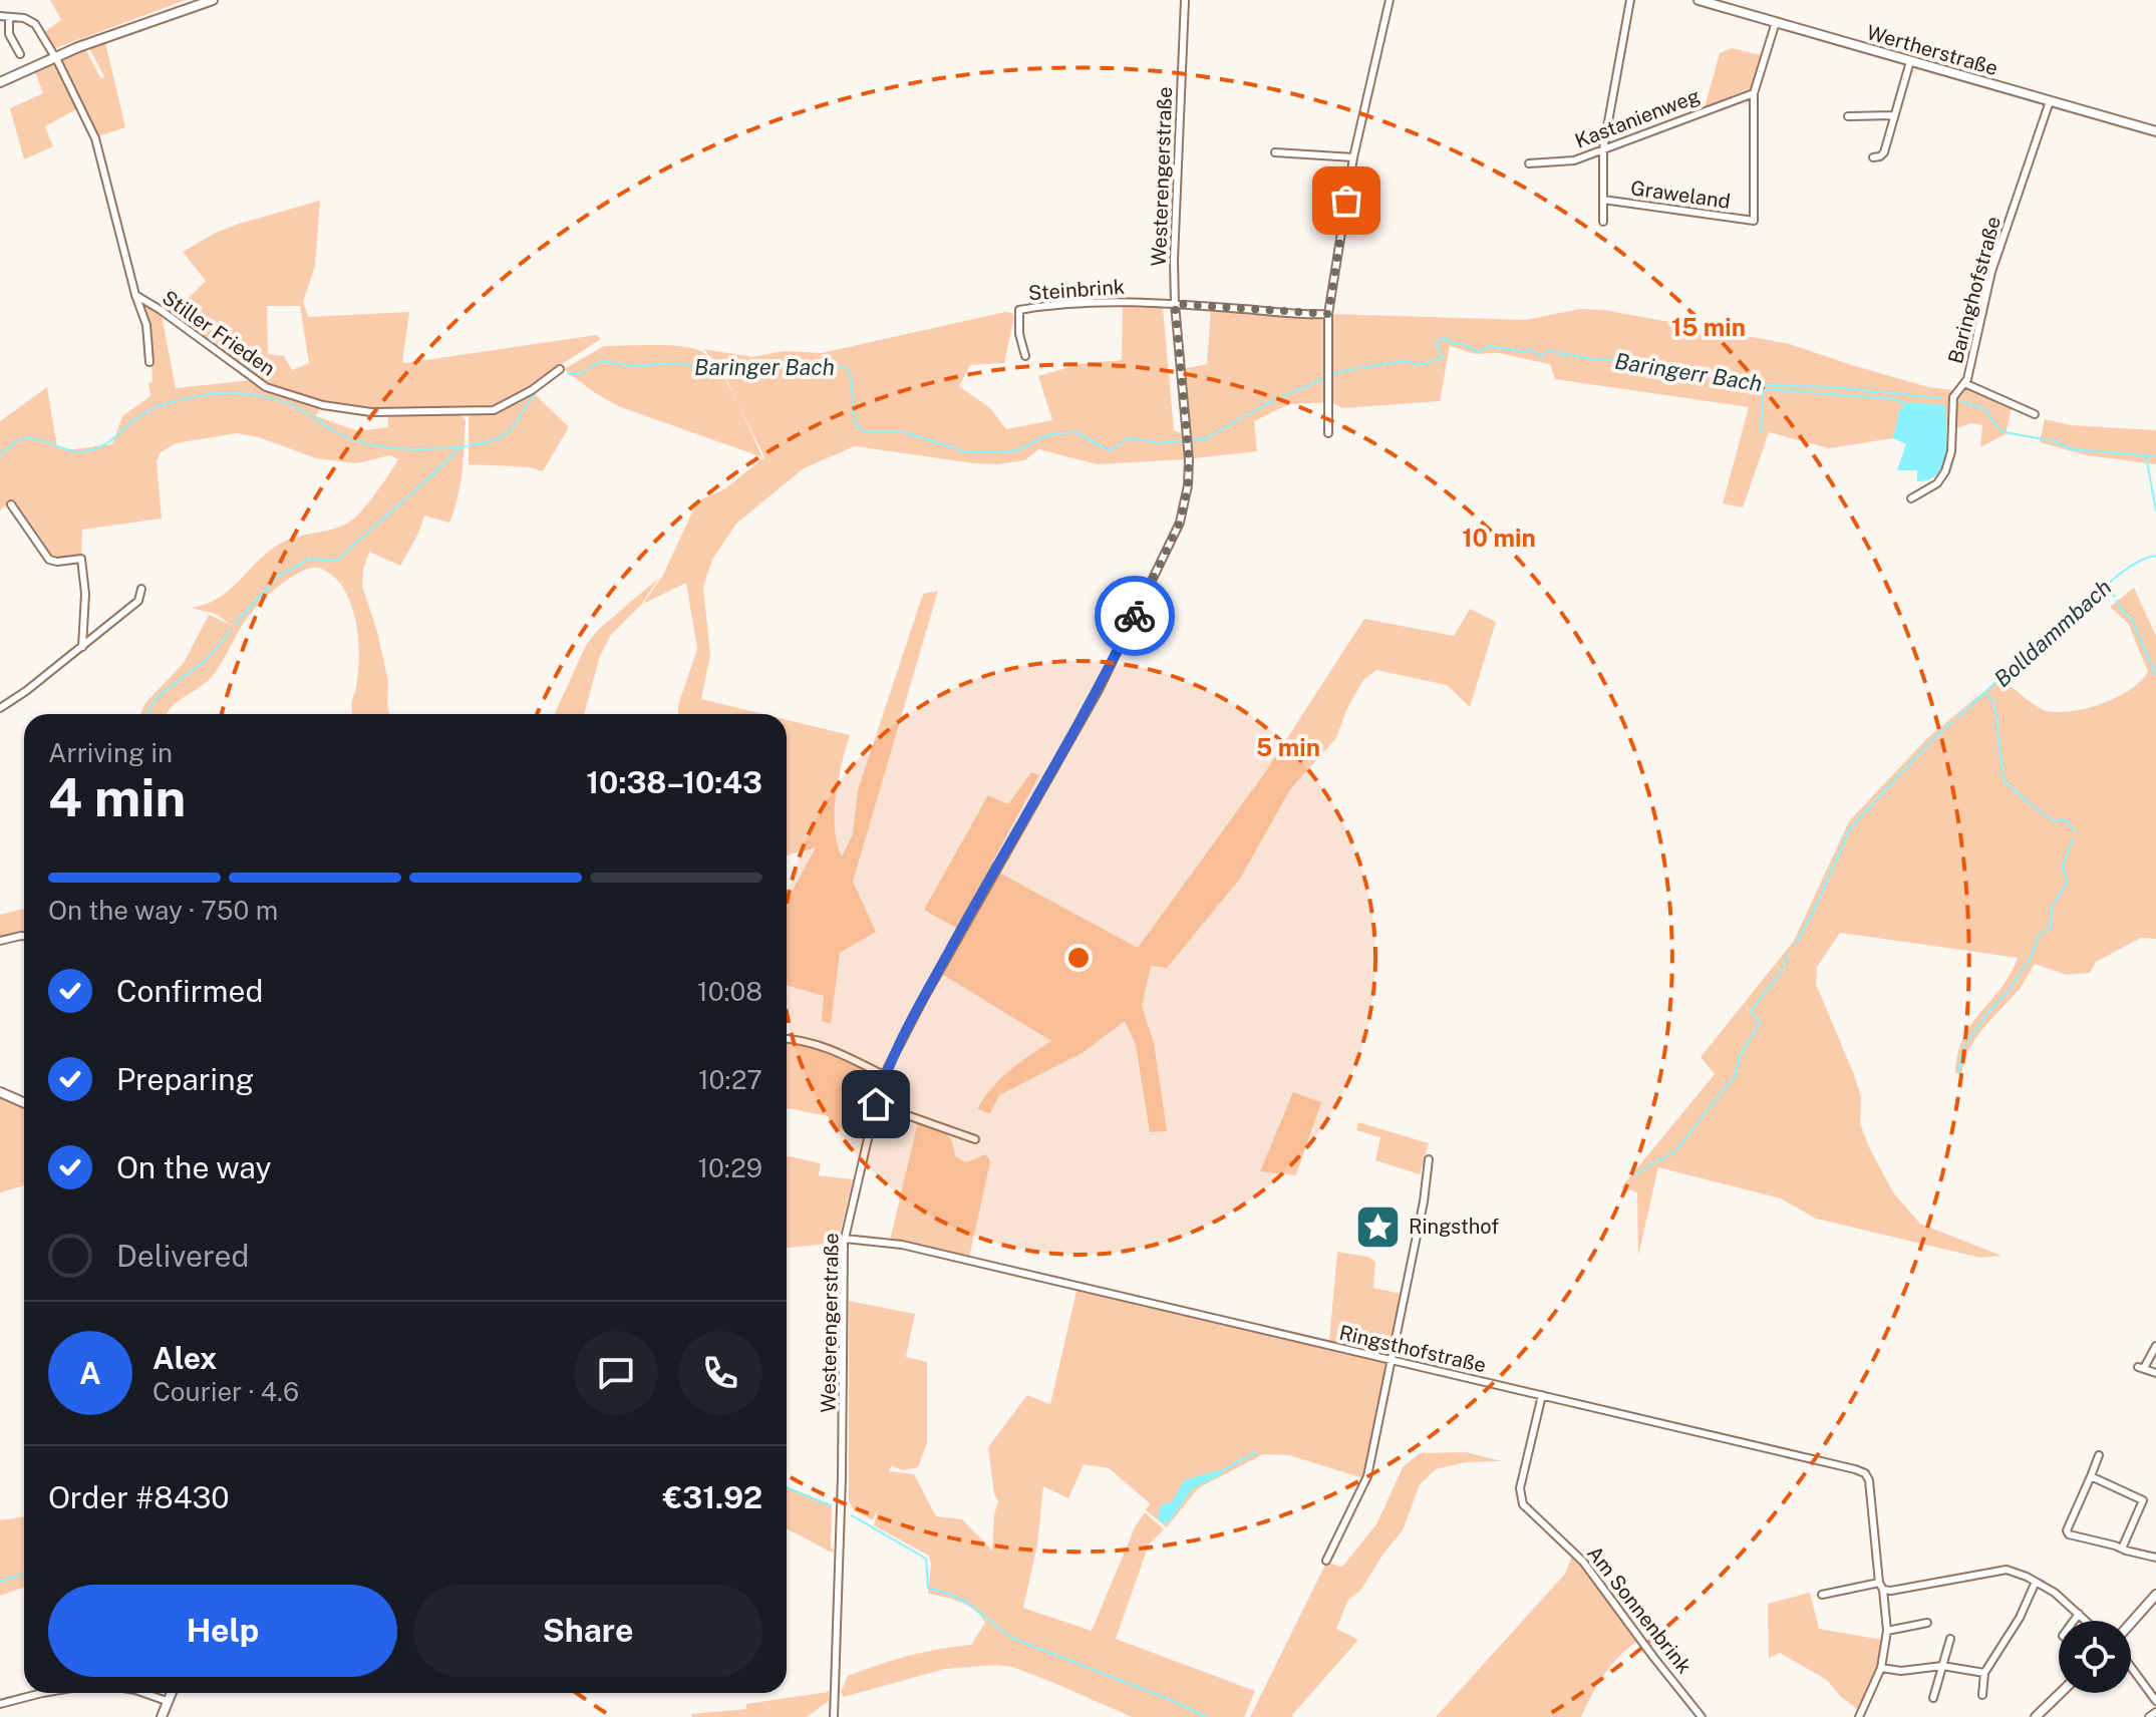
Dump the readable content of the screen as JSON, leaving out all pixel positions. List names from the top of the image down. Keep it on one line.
{"streets":{"main road":["Wertherstraße"],"street":["Kastanienweg","Westerengerstraße","Graweland","Steinbrink","Baringhofstraße","Stiller Frieden","Ringsthofstraße","Am Sonnenbrink"]},"crossings":[["Wertherstraße","Baringhofstraße"],["Kastanienweg","Graweland"],["Westerengerstraße","Steinbrink"],["Westerengerstraße","Ringsthofstraße"],["Ringsthofstraße","Am Sonnenbrink"]],"water":["Baringer Bach","Baringerr Bach","Bolldammbach"],"places":{"place":["Ringsthof"]},"page":{"heading":["4 min","Arriving in","10:38–10:43"],"panel":["Alex","Courier · 4.6","Order #8430","€31.92"],"bar":"On the way · 750 m","list":[["Confirmed","10:08"],["Preparing","10:27"],["On the way","10:29"],"Delivered"],"round":"A","buttons":["Help","Share"]},"rings":["15 min","10 min","5 min"]}
